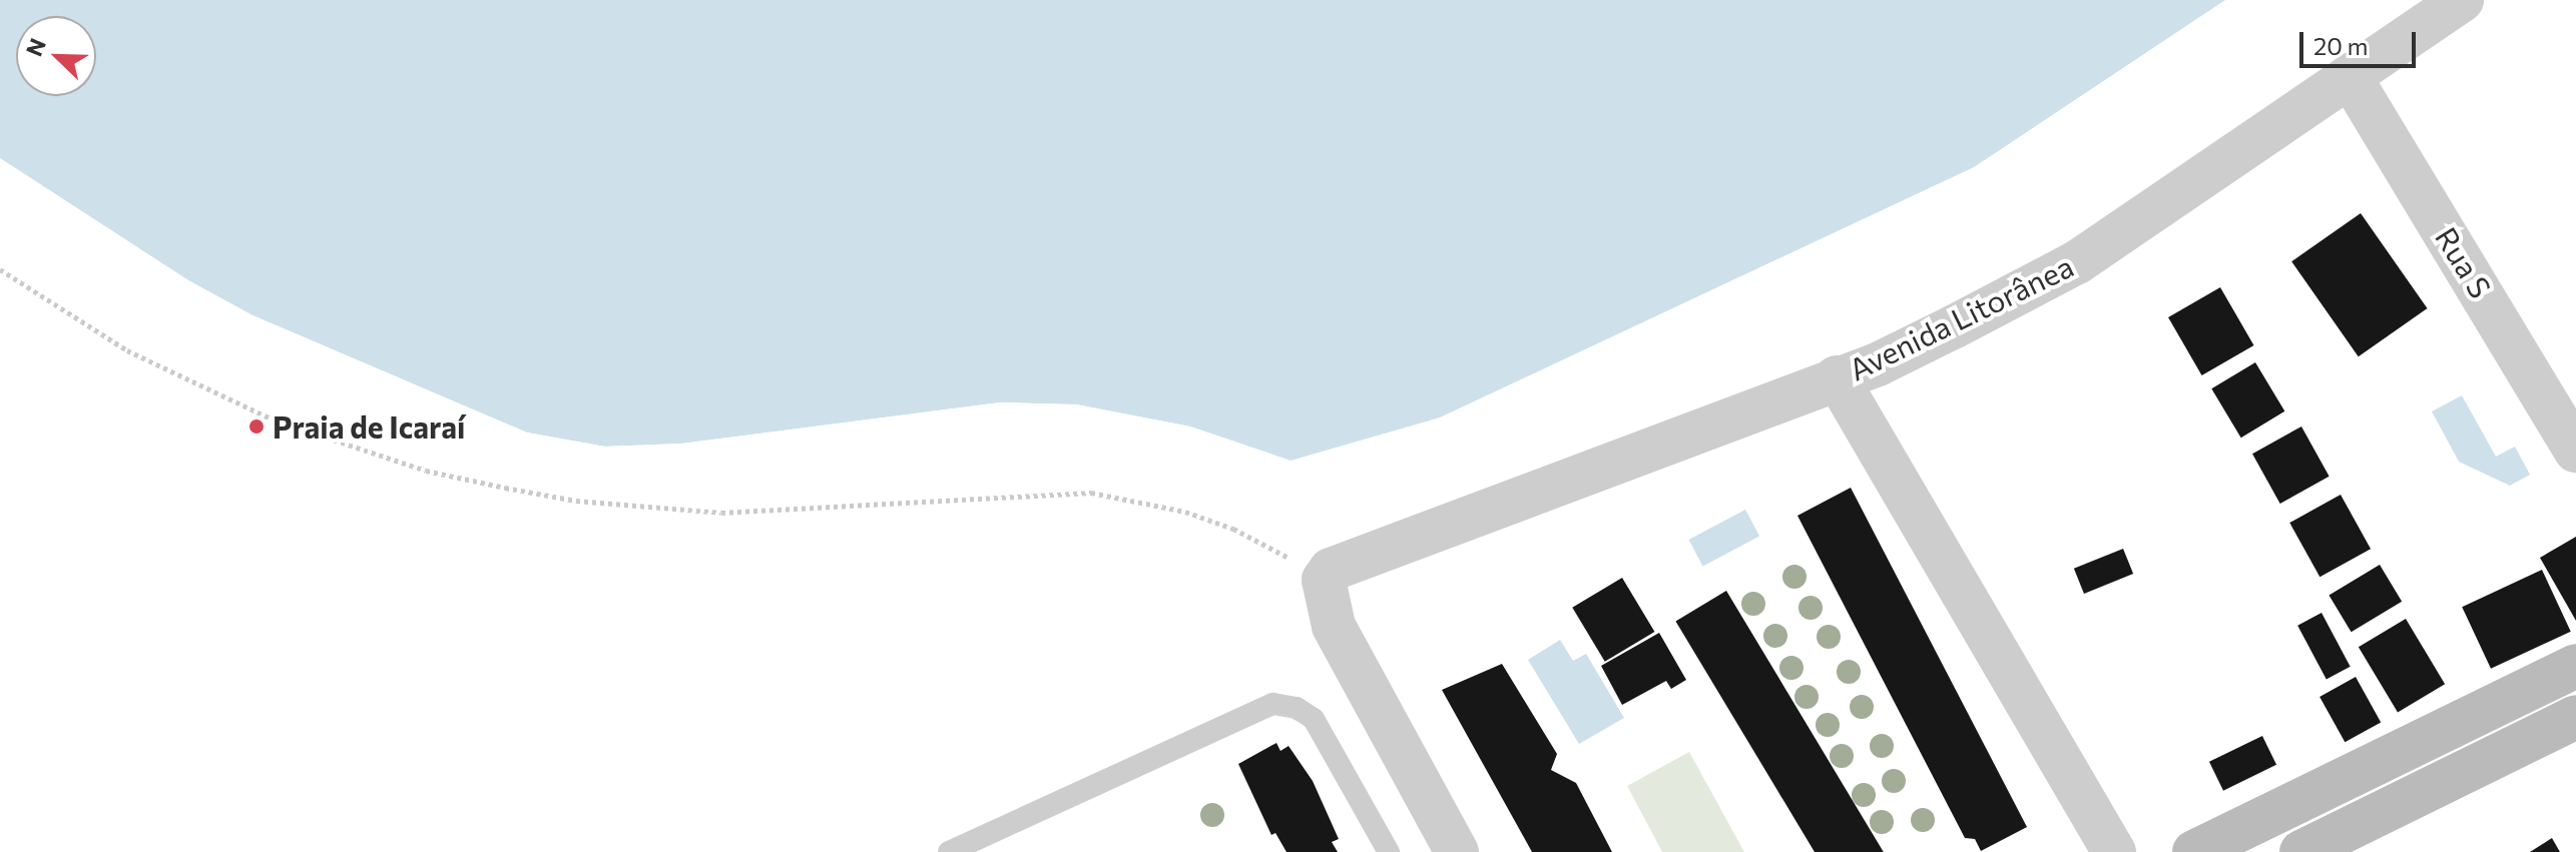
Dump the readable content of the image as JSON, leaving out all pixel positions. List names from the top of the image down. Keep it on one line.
{"streets":{"street":["Rua S","Avenida Litorânea"]},"crossings":[["Rua S","Avenida Litorânea"]],"places":["Praia de Icaraí"],"scale_bar":"20 m","north":"top left"}
